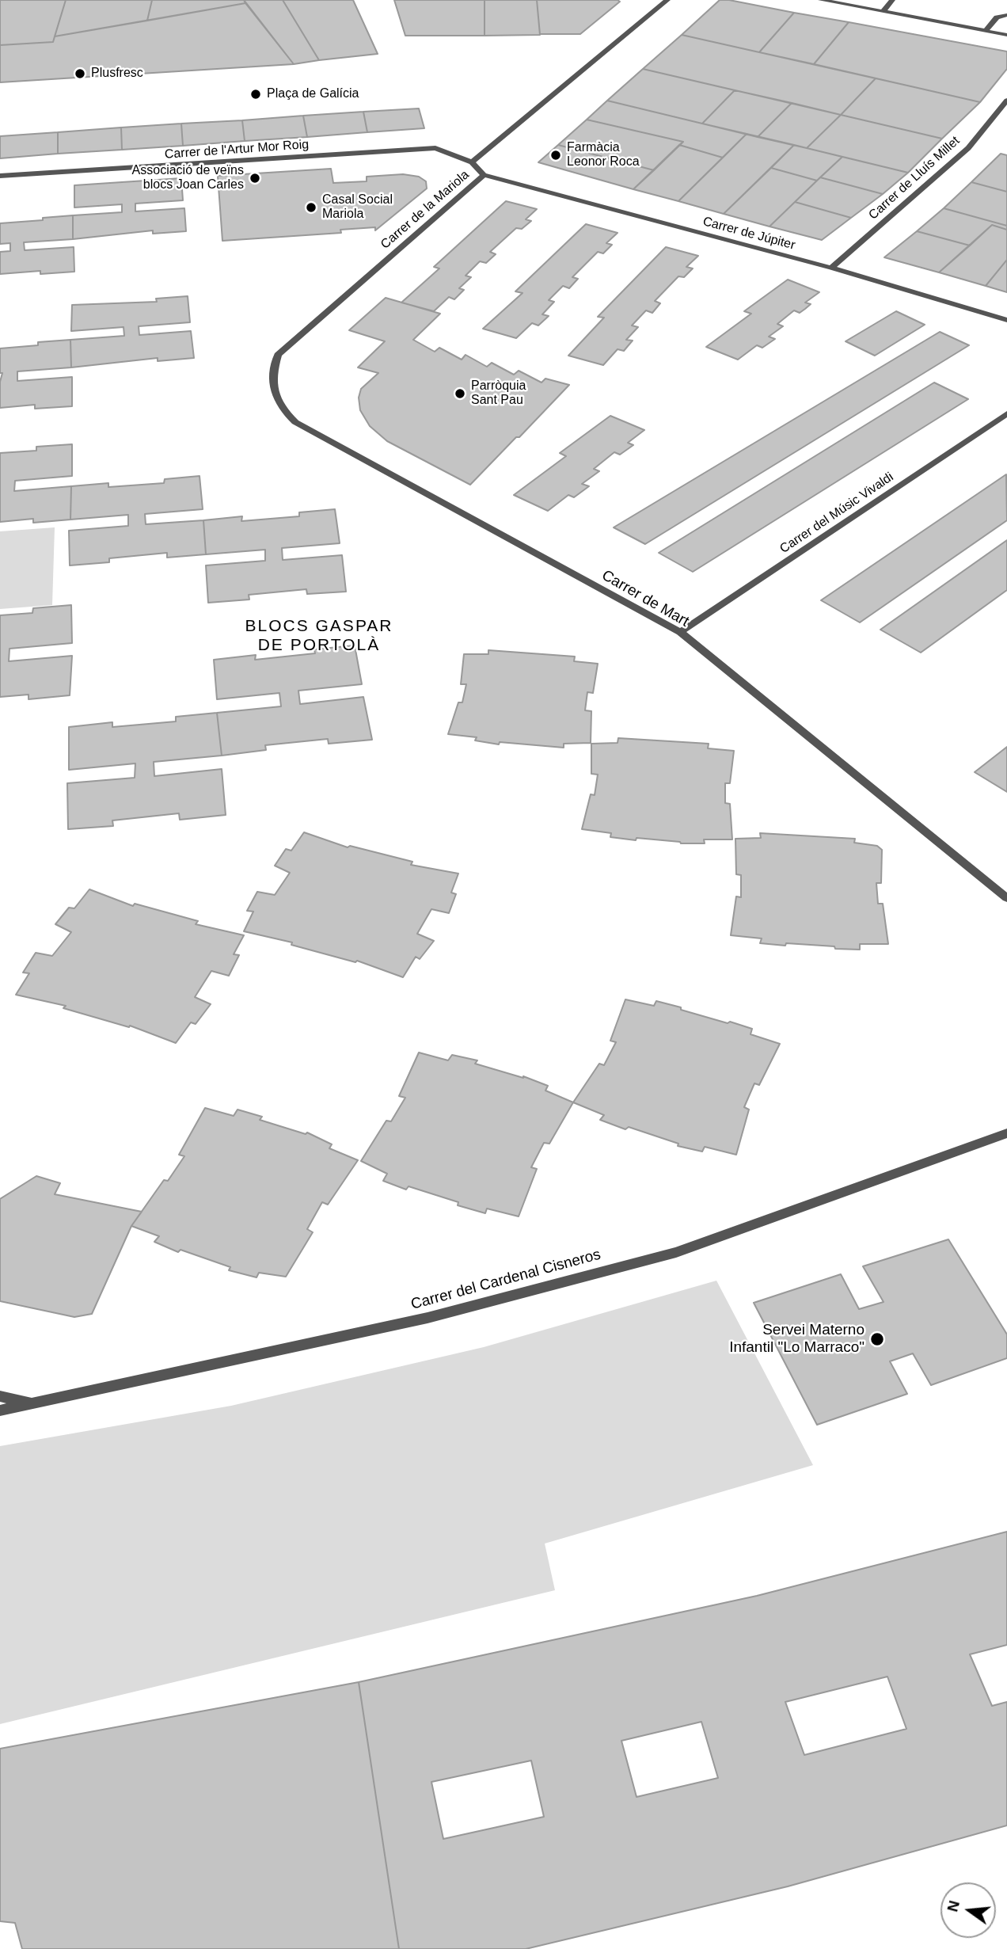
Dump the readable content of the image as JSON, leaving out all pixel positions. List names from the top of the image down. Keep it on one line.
{"streets":{"street":["Carrer de l'Artur Mor Roig","Carrer de Lluís Millet","Carrer de la Mariola","Carrer de Júpiter","Carrer del Músic Vivaldi","Carrer de Mart","Carrer del Cardenal Cisneros"]},"crossings":[["Carrer de l'Artur Mor Roig","Carrer de la Mariola"],["Carrer de Lluís Millet","Carrer de Júpiter"],["Carrer de la Mariola","Carrer de Júpiter"],["Carrer de la Mariola","Carrer de Mart"],["Carrer del Músic Vivaldi","Carrer de Mart"]],"districts":["BLOCS GASPAR DE PORTOLÀ"],"places":["Plusfresc","Plaça de Galícia","Farmàcia Leonor Roca","Associació de veïns blocs Joan Carles","Casal Social Mariola","Parròquia Sant Pau","Servei Materno Infantil \"Lo Marraco\""],"north":"left"}
